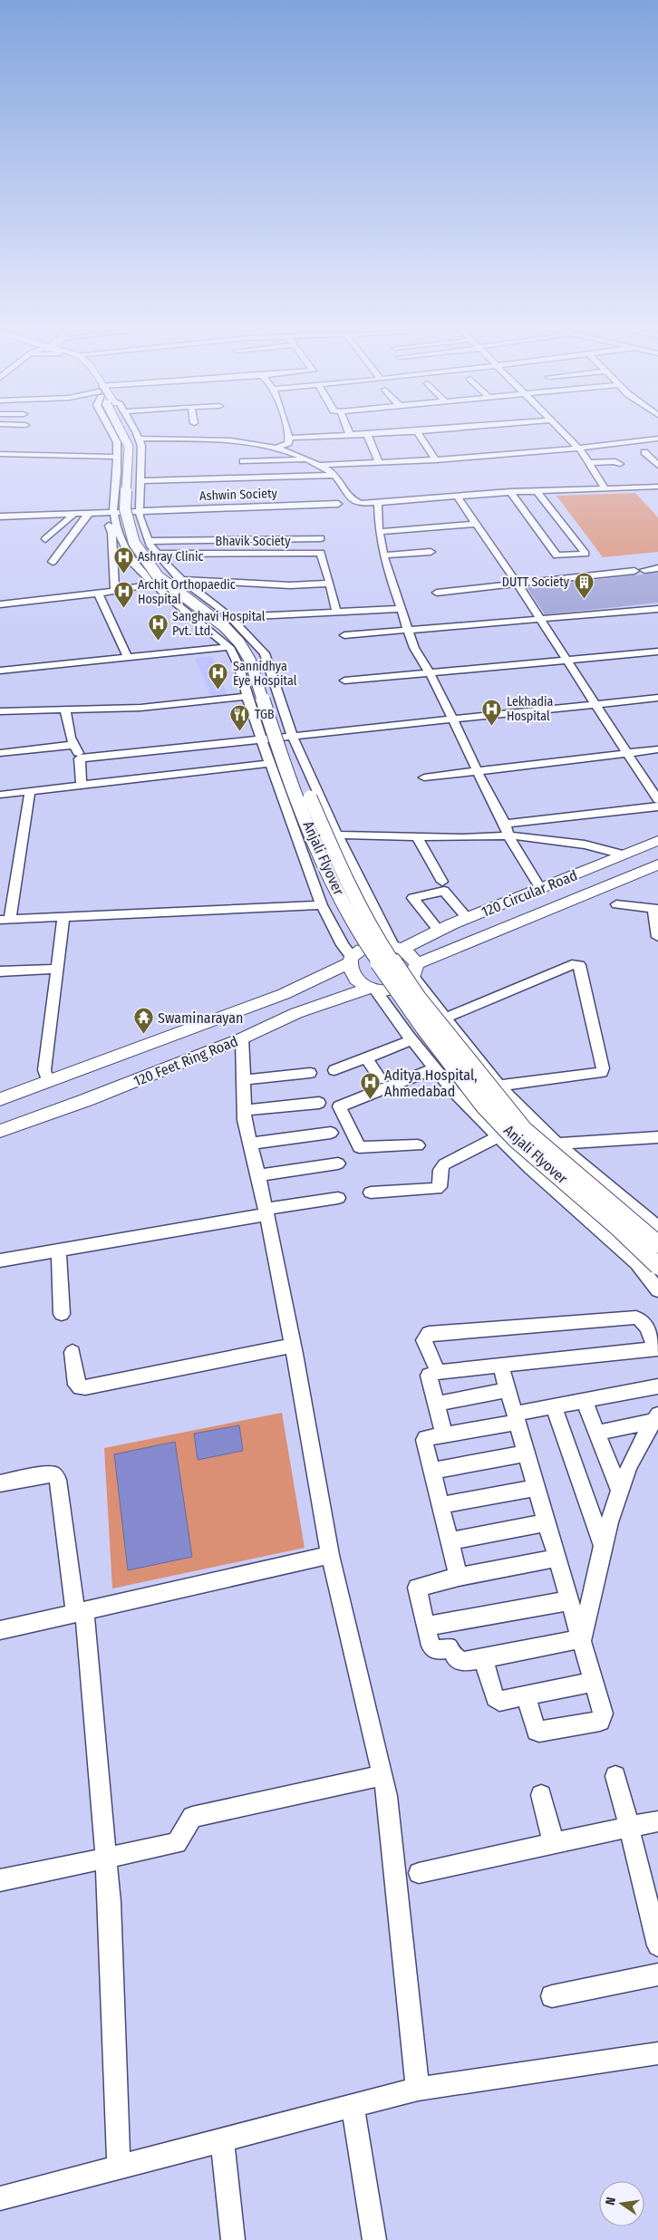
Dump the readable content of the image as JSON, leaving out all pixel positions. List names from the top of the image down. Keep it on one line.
{"streets":{"main road":["Anjali Flyover","120 Circular Road","120 Feet Ring Road"],"street":["Ashwin Society","Bhavik Society"]},"crossings":[["120 Circular Road","120 Feet Ring Road"]],"places":{"hospital":["Ashray Clinic","Archit Orthopaedic Hospital","Sanghavi Hospital Pvt. Ltd.","Sannidhya Eye Hospital","Lekhadia Hospital","Aditya Hospital, Ahmedabad"],"building":["DUTT Society"],"restaurant":["TGB"],"temple":["Swaminarayan"]},"north":"left"}
